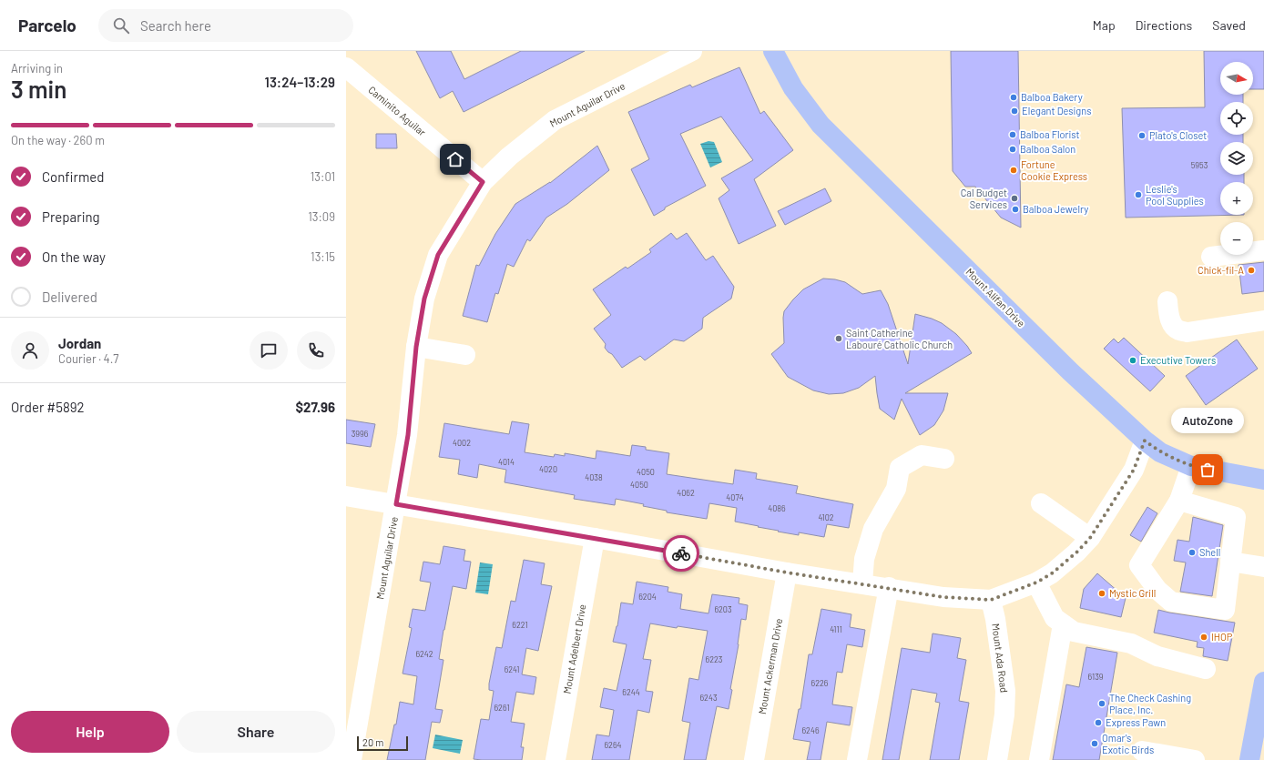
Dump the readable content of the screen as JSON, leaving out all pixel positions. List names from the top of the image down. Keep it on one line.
{"streets":{"main road":["Mount Alifan Drive"],"street":["Mount Aguilar Drive","Caminito Aguilar","Mount Adelbert Drive","Mount Ada Road","Mount Ackerman Drive"]},"crossings":[["Mount Aguilar Drive","Caminito Aguilar"]],"places":["Balboa Bakery","Elegant Designs","Balboa Florist","Plato's Closet","Balboa Salon","Fortune Cookie Express","Leslie's Pool Supplies","Cal Budget Services","Balboa Jewelry","Chick-fil-A","Saint Catherine Labouré Catholic Church","Executive Towers","AutoZone","Shell","Mystic Grill","IHOP","The Check Cashing Place, Inc.","Express Pawn","Omar's Exotic Birds"],"house_numbers":["5953","3996","4002","4014","4020","4050","4038","4050","4062","4074","4086","4102","6204","6203","6221","4111","6242","6223","6241","6139","6226","6244","6243","6261","6246","6264"],"scale_bar":"20 m","north":"right","page":{"header":"Parcelo","search":"Search here","nav":["Map","Directions","Saved"],"heading":["3 min","Arriving in","13:24–13:29"],"panel":["Jordan","Courier · 4.7","Order #5892","$27.96"],"map_buttons":["+","−"],"bar":"On the way · 260 m","list":[["Confirmed","13:01"],["Preparing","13:09"],["On the way","13:15"],"Delivered"],"bubble":"AutoZone","buttons":["Help","Share"],"scale":"20 m"}}
